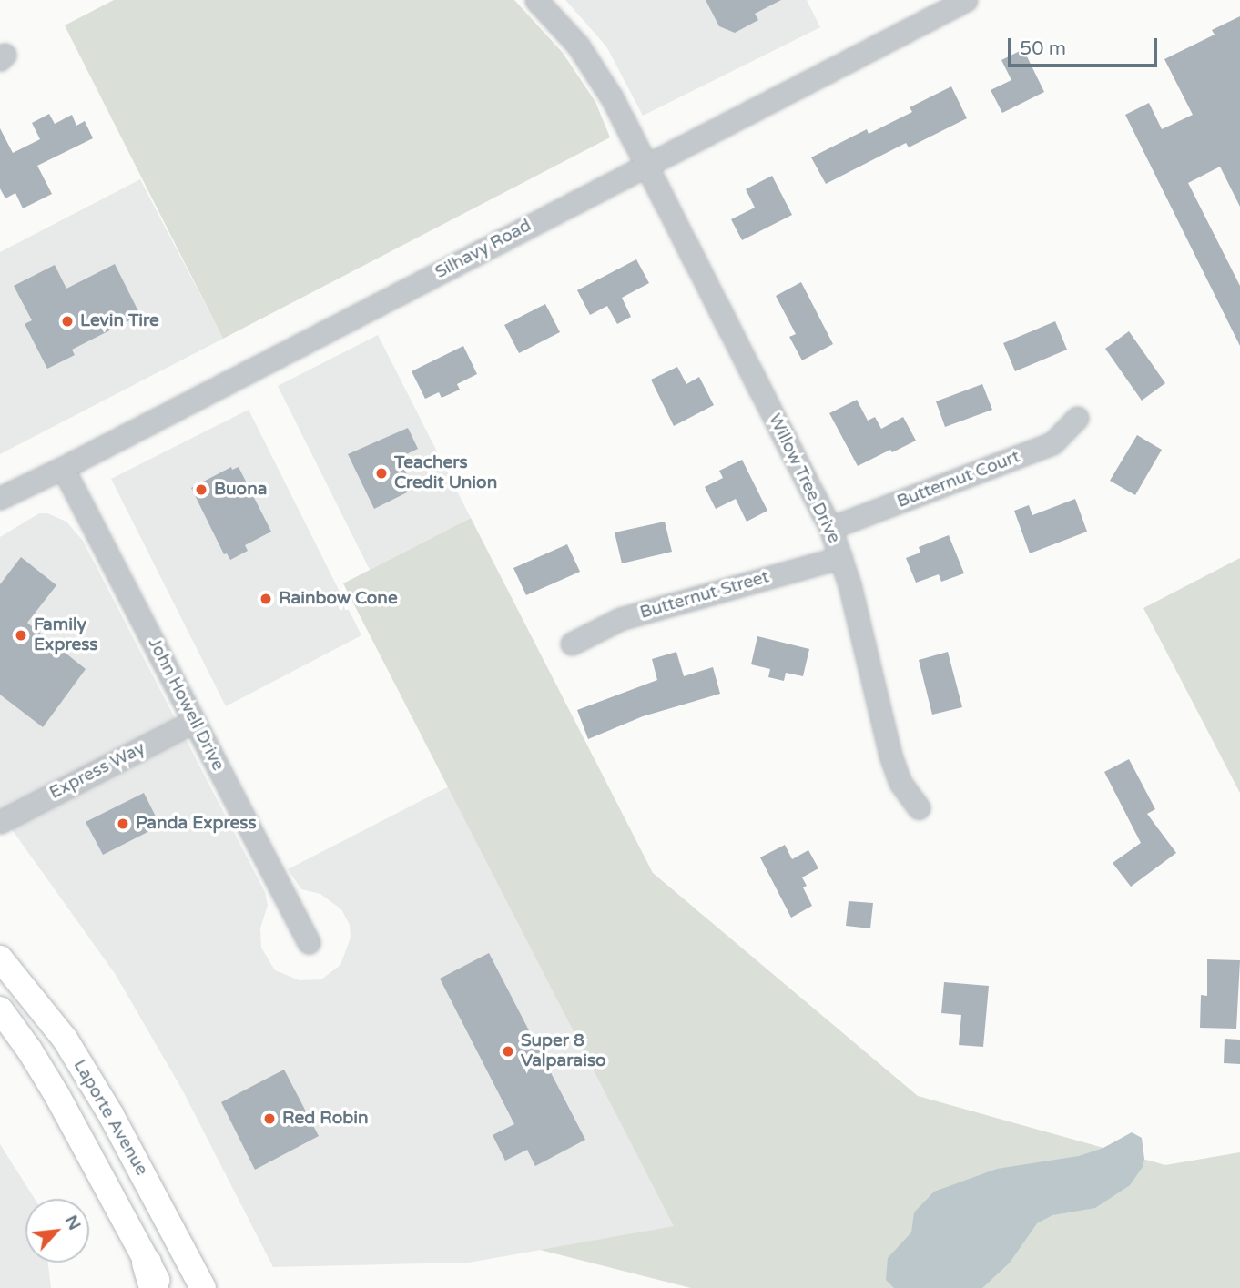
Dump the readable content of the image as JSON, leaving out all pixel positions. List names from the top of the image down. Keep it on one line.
{"streets":{"main road":["Laporte Avenue"],"street":["Silhavy Road","Willow Tree Drive","Butternut Court","Butternut Street","John Howell Drive","Express Way"]},"crossings":[["Silhavy Road","Willow Tree Drive"],["Silhavy Road","John Howell Drive"],["Willow Tree Drive","Butternut Court"],["Willow Tree Drive","Butternut Street"],["John Howell Drive","Express Way"]],"places":["Levin Tire","Teachers Credit Union","Buona","Rainbow Cone","Family Express","Panda Express","Super 8 Valparaiso","Red Robin"],"scale_bar":"50 m","north":"top right"}
